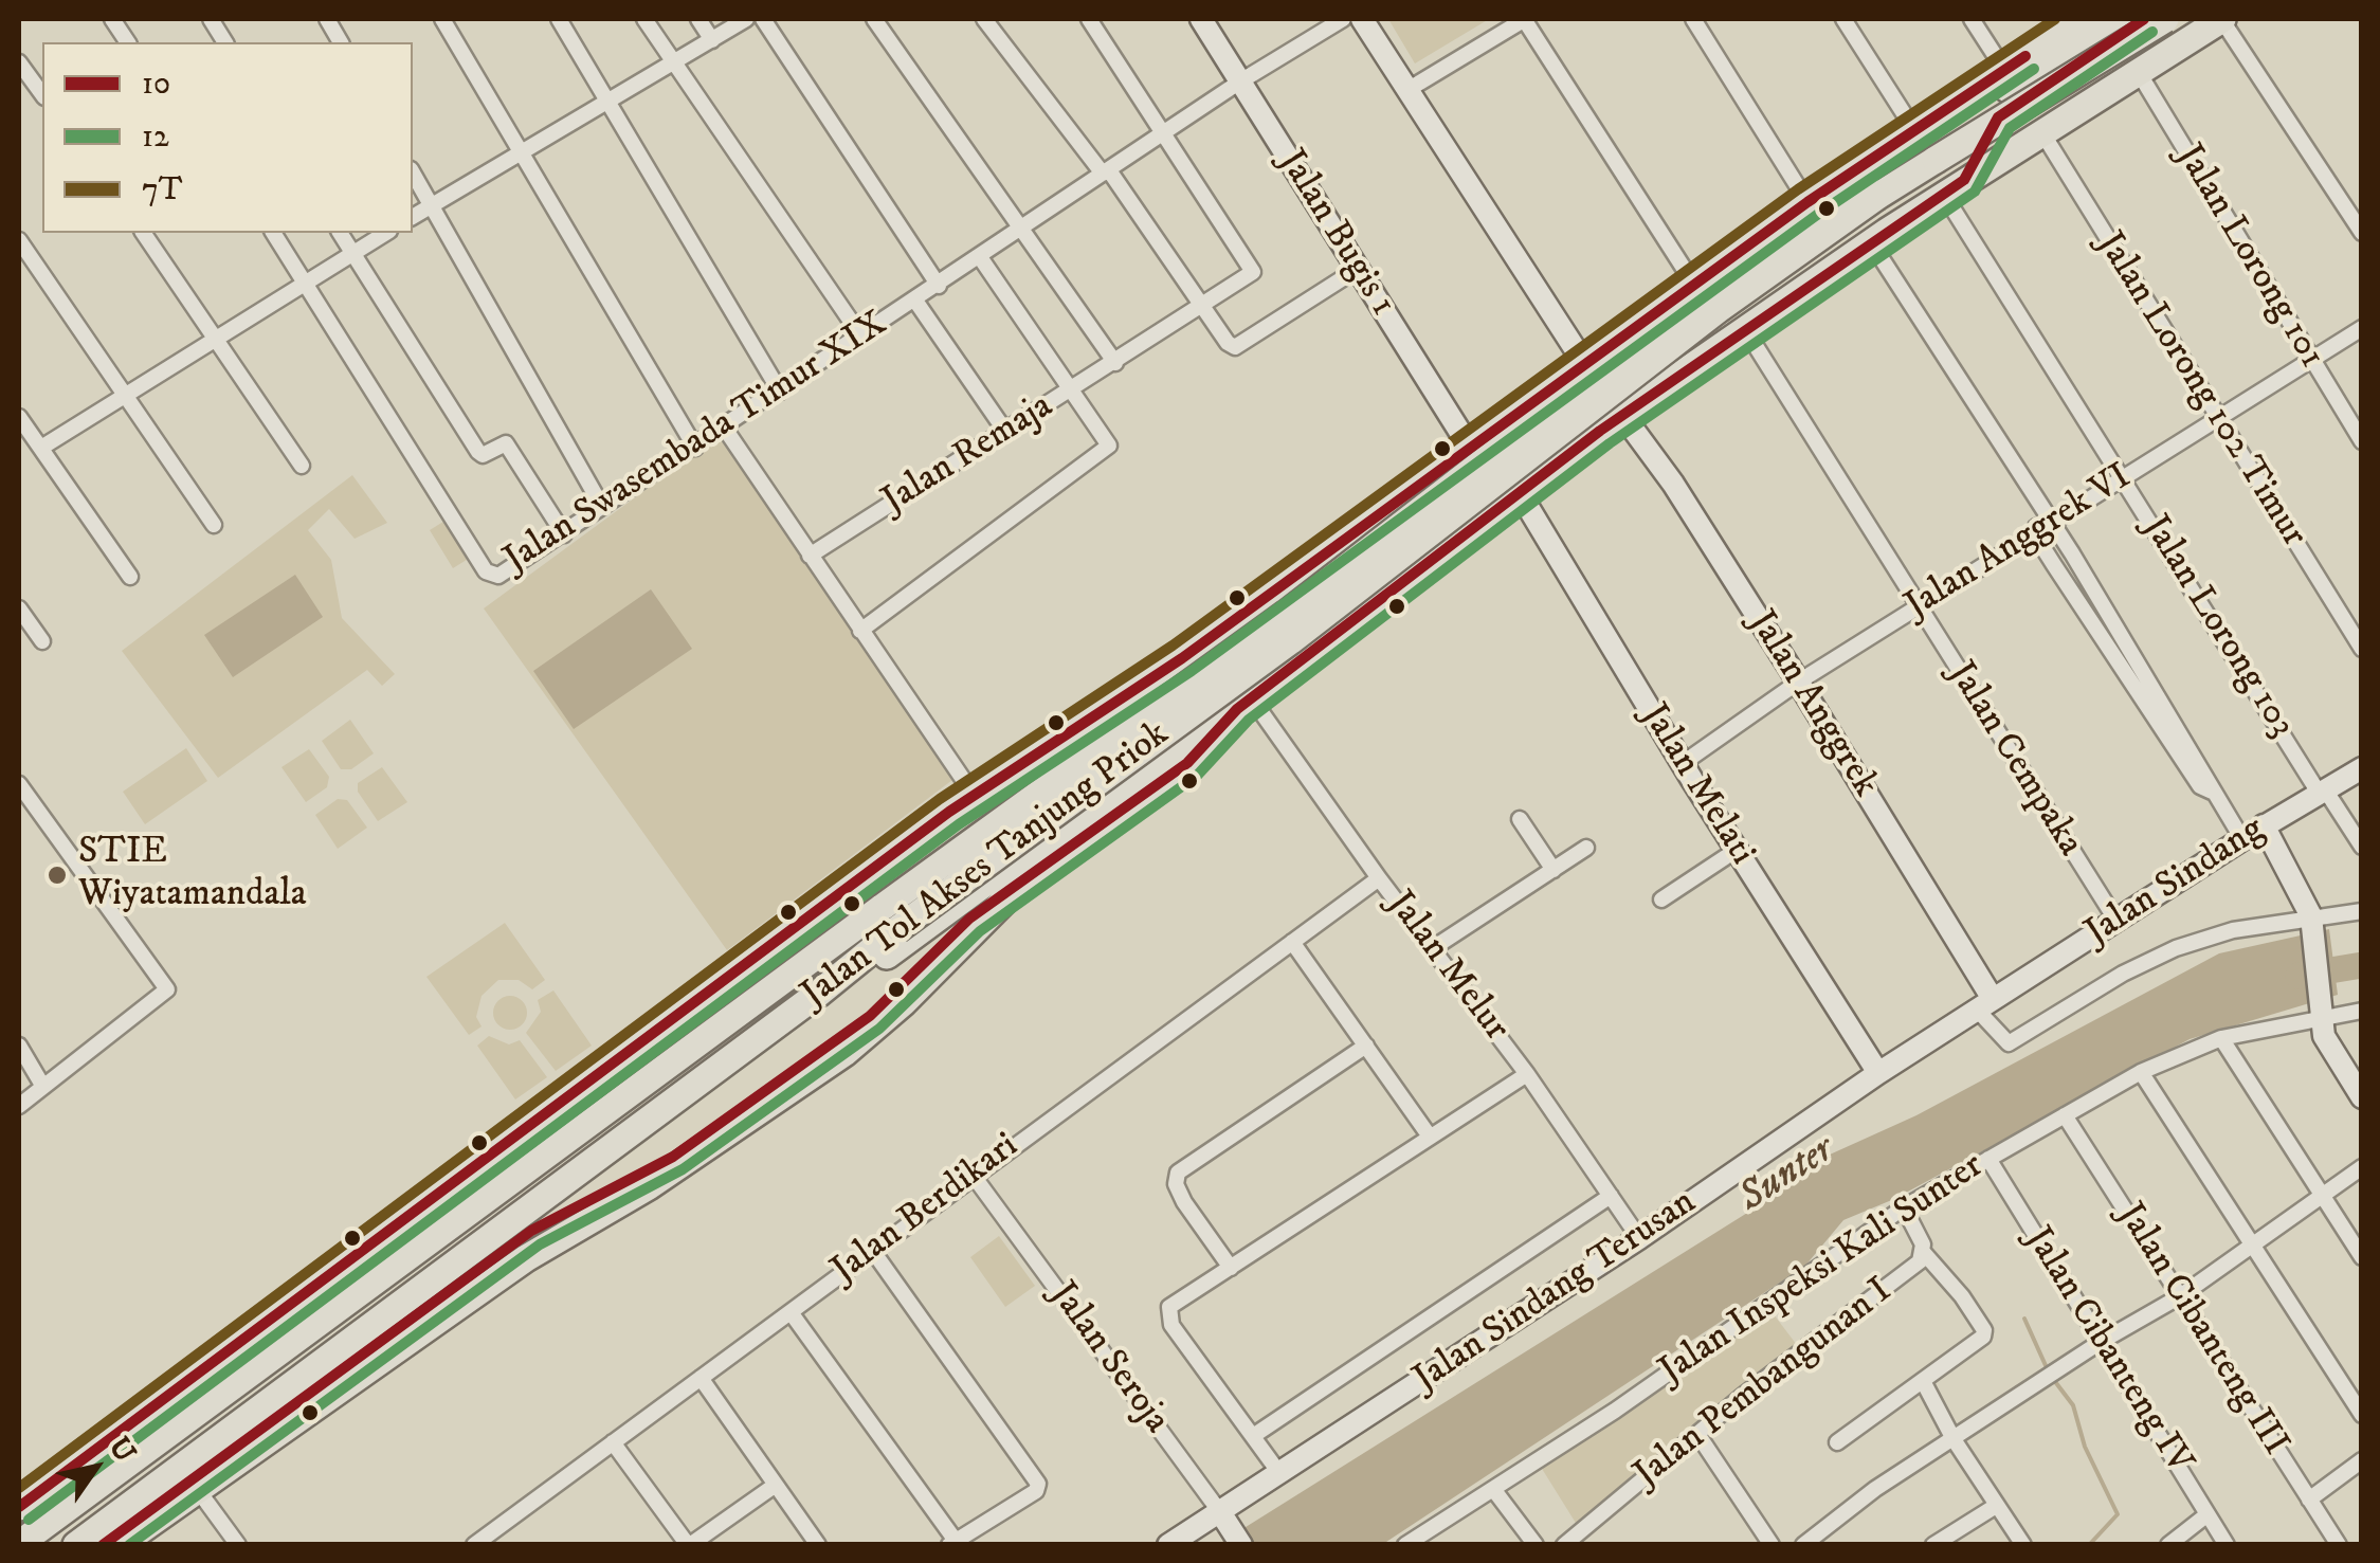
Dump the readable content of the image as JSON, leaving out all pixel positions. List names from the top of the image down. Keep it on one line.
{"streets":{"highway":["Jalan Tol Akses Tanjung Priok"],"street":["Jalan Bugis 1","Jalan Lorong 101","Jalan Lorong 102 Timur","Jalan Swasembada Timur XIX","Jalan Remaja","Jalan Anggrek VI","Jalan Lorong 103","Jalan Anggrek","Jalan Cempaka","Jalan Melati","Jalan Sindang","Jalan Melur","Jalan Berdikari","Jalan Inspeksi Kali Sunter","Jalan Sindang Terusan","Jalan Cibanteng III","Jalan Cibanteng IV","Jalan Seroja","Jalan Pembangunan I"]},"crossings":[["Jalan Bugis 1","Jalan Swasembada Timur XIX"],["Jalan Lorong 101","Jalan Anggrek VI"],["Jalan Lorong 102 Timur","Jalan Anggrek VI"],["Jalan Swasembada Timur XIX","Jalan Remaja"],["Jalan Anggrek VI","Jalan Lorong 103"],["Jalan Anggrek VI","Jalan Anggrek"],["Jalan Anggrek VI","Jalan Cempaka"],["Jalan Anggrek VI","Jalan Melati"],["Jalan Lorong 103","Jalan Sindang"],["Jalan Anggrek","Jalan Sindang"],["Jalan Anggrek","Jalan Sindang Terusan"],["Jalan Cempaka","Jalan Sindang"],["Jalan Melati","Jalan Sindang Terusan"],["Jalan Sindang","Jalan Sindang Terusan"],["Jalan Melur","Jalan Berdikari"],["Jalan Melur","Jalan Sindang Terusan"],["Jalan Berdikari","Jalan Seroja"],["Jalan Inspeksi Kali Sunter","Jalan Cibanteng III"],["Jalan Inspeksi Kali Sunter","Jalan Cibanteng IV"],["Jalan Inspeksi Kali Sunter","Jalan Pembangunan I"],["Jalan Sindang Terusan","Jalan Seroja"]],"water":["Sunter"],"places":["STIE Wiyatamandala"],"lines":["transit line 10","transit line 7T","transit line 12"],"legend":["10","12","7T"],"north":"top right"}
